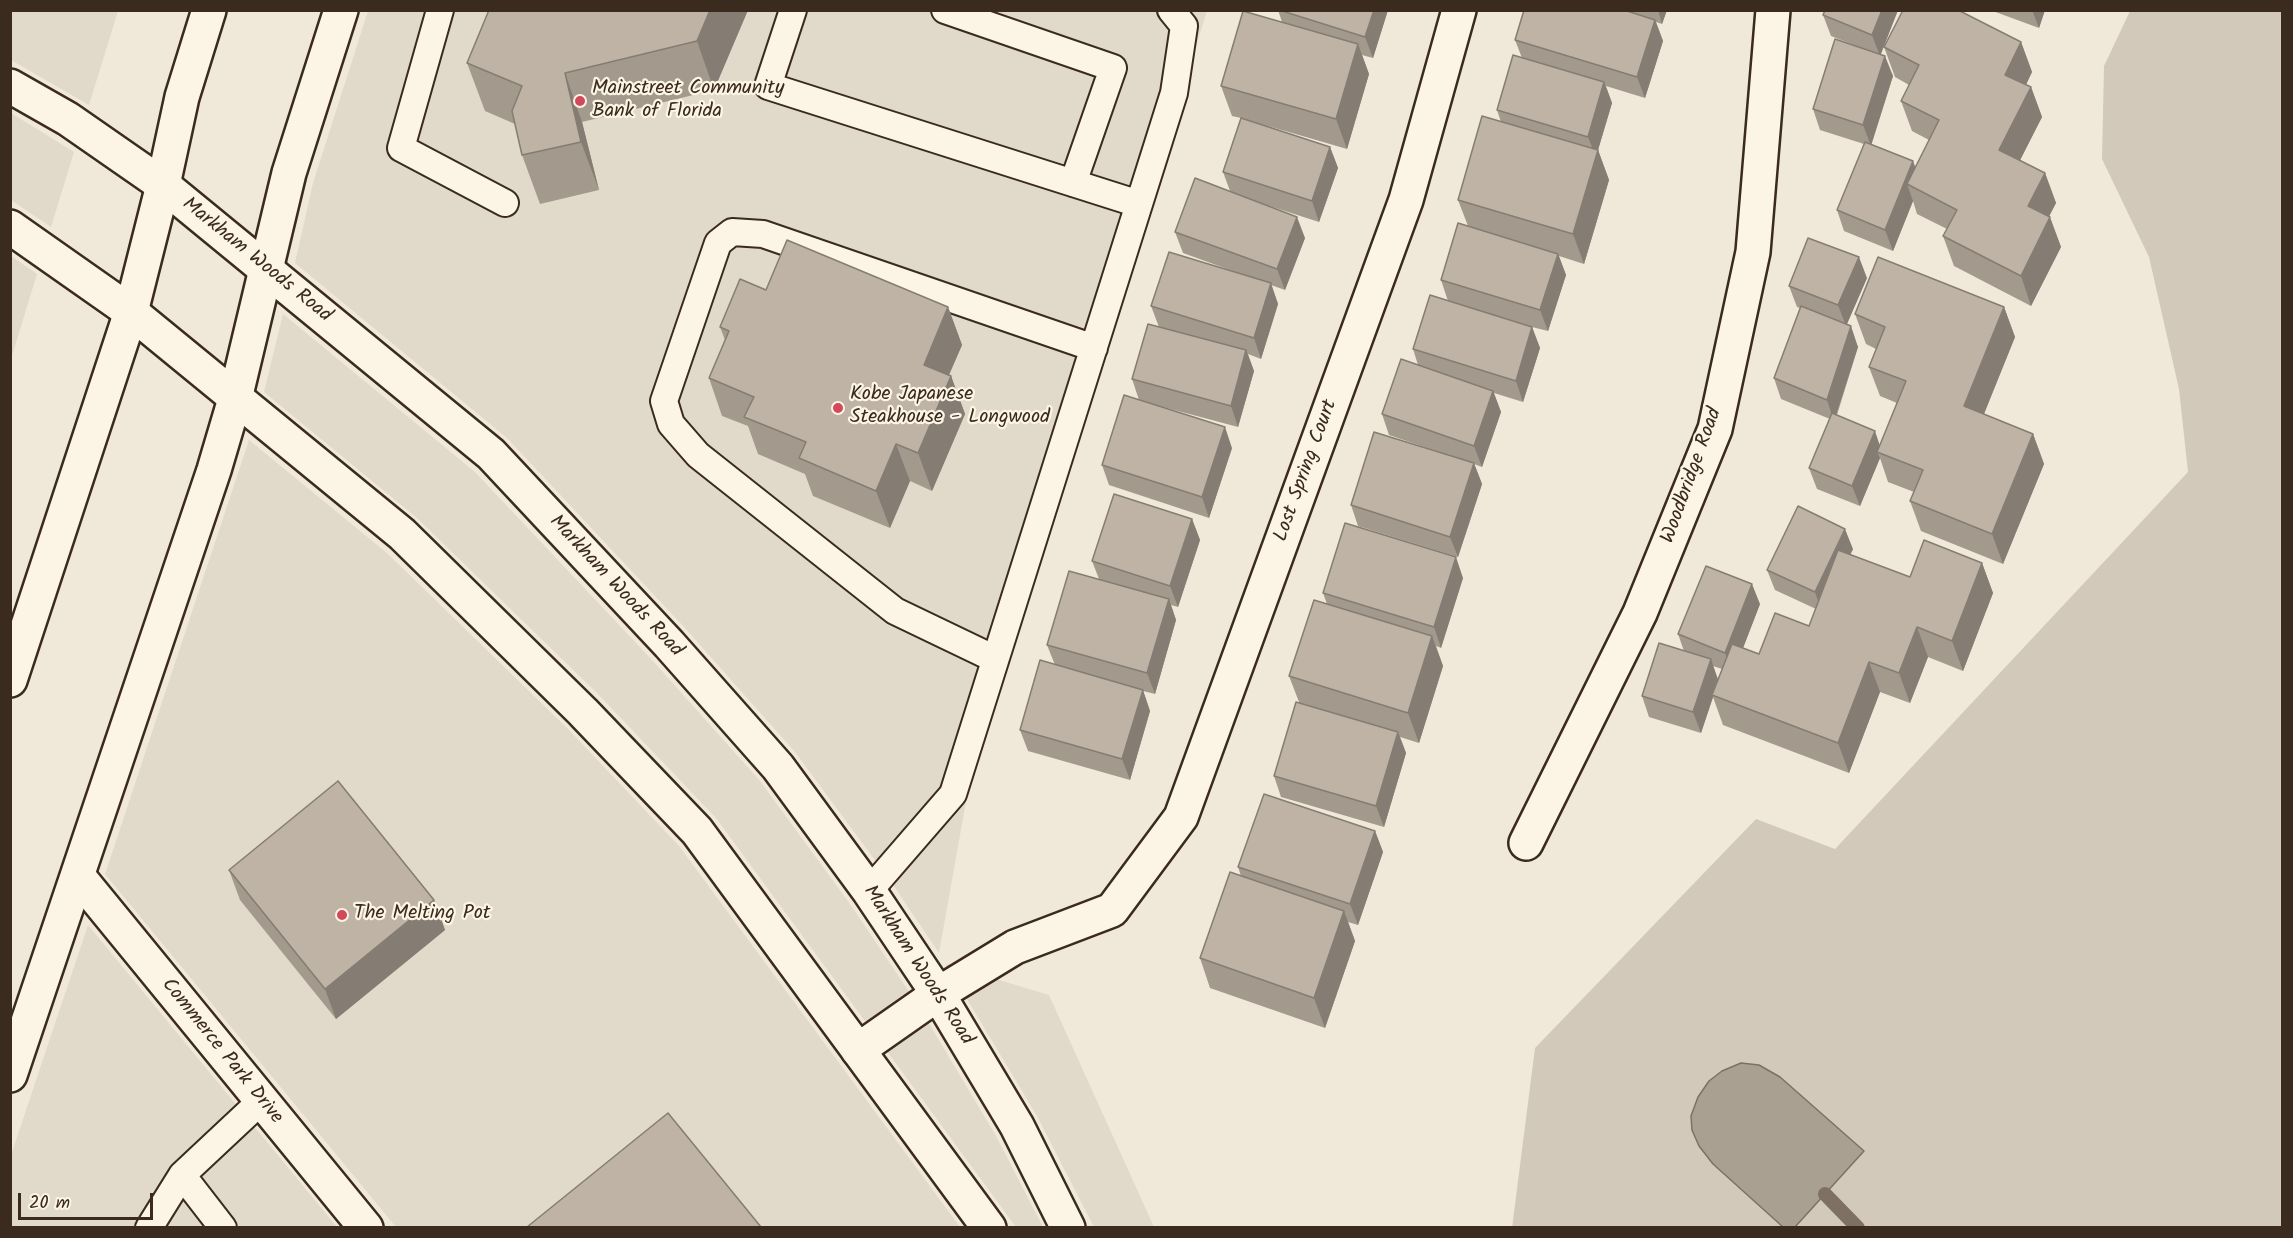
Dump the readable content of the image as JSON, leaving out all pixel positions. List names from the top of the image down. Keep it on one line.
{"streets":{"main road":["Markham Woods Road","Lost Spring Court","Woodbridge Road","Commerce Park Drive"]},"crossings":[["Markham Woods Road","Lost Spring Court"]],"places":["Mainstreet Community Bank of Florida","Kobe Japanese Steakhouse - Longwood","The Melting Pot"],"scale_bar":"20 m"}
